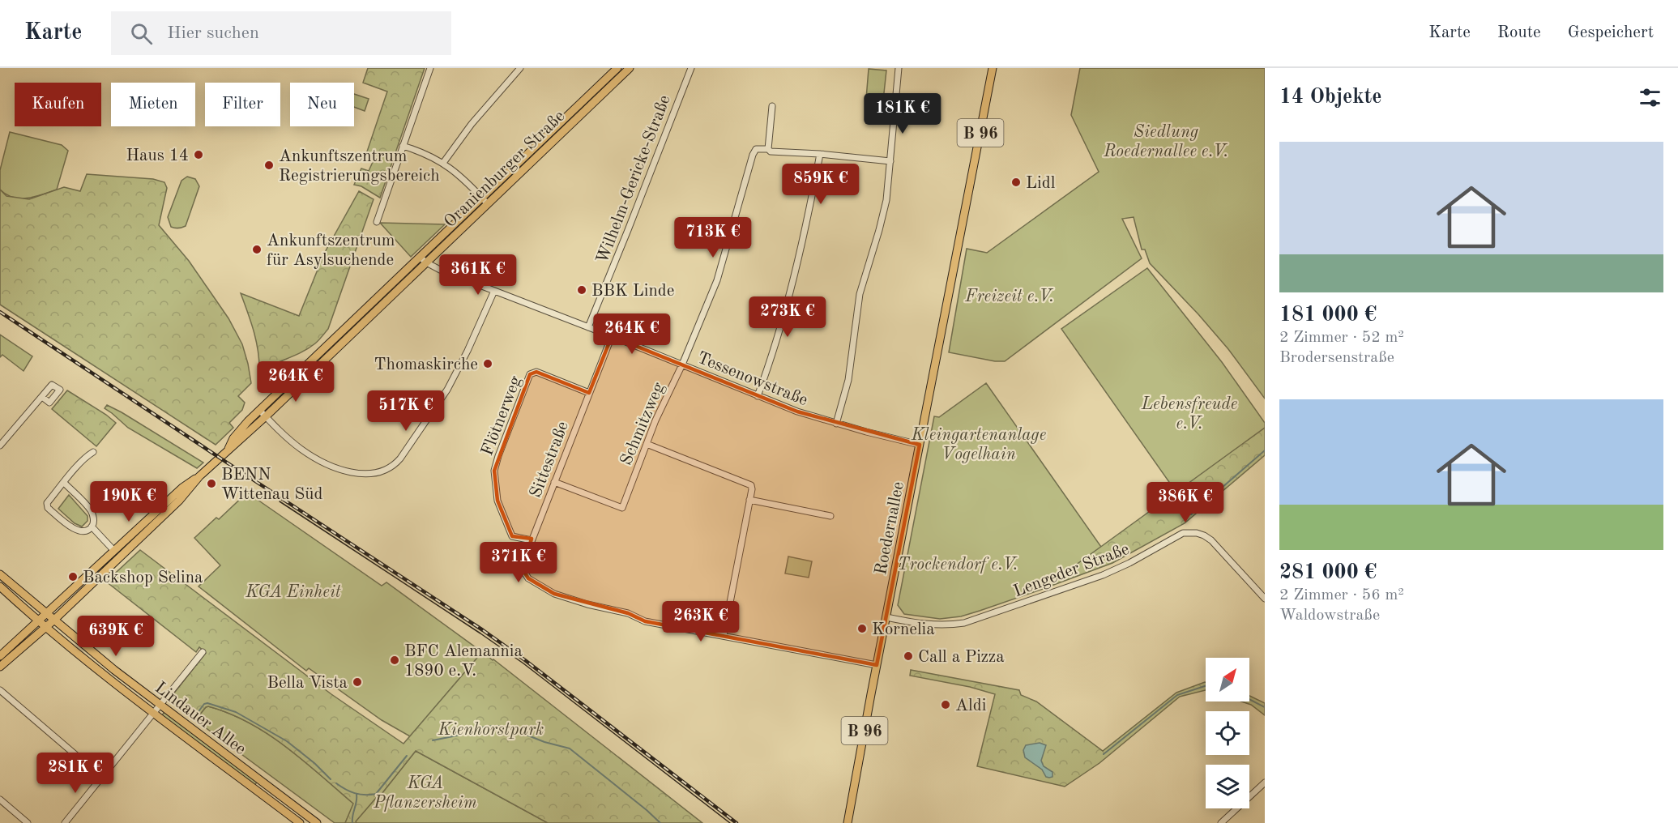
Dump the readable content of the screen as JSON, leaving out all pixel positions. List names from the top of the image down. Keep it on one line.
{"streets":{"main road":["B 96","Oranienburger Straße","Roedernallee","Lindauer Allee"],"street":["Wilhelm-Gericke-Straße","Tessenowstraße","Flötnerweg","Schmitzweg","Sittestraße","Lengeder Straße"]},"crossings":[["Oranienburger Straße","Tessenowstraße"],["Wilhelm-Gericke-Straße","Tessenowstraße"],["Tessenowstraße","Schmitzweg"],["Tessenowstraße","Sittestraße"],["Tessenowstraße","Roedernallee"],["Flötnerweg","Sittestraße"],["Schmitzweg","Sittestraße"],["Roedernallee","Lengeder Straße"]],"parks":["Siedlung Roedernallee e.V.","Freizeit e.V.","Lebensfreude e.V.","Kleingartenanlage Vogelhain","Trockendorf e.V.","KGA Einheit","Kienhorstpark","KGA Pflanzersheim"],"places":["Haus 14","Ankunftszentrum Registrierungsbereich","Lidl","Ankunftszentrum für Asylsuchende","BBK Linde","Thomaskirche","BENN Wittenau Süd","Backshop Selina","Kornelia","Call a Pizza","BFC Alemannia 1890 e.V.","Bella Vista","Aldi"],"north":"top right","page":{"header":"Karte","search":"Hier suchen","nav":["Karte","Route","Gespeichert"],"heading":"14 Objekte","chip":["Kaufen","Mieten","Filter","Neu"],"price":["181K €","859K €","713K €","361K €","273K €","264K €","264K €","517K €","190K €","386K €","371K €","263K €","639K €","281K €"],"list":[{"name":"181 000 €","note":"2 Zimmer · 52 m² · Brodersenstraße"},{"name":"281 000 €","note":"2 Zimmer · 56 m² · Waldowstraße"}]}}
